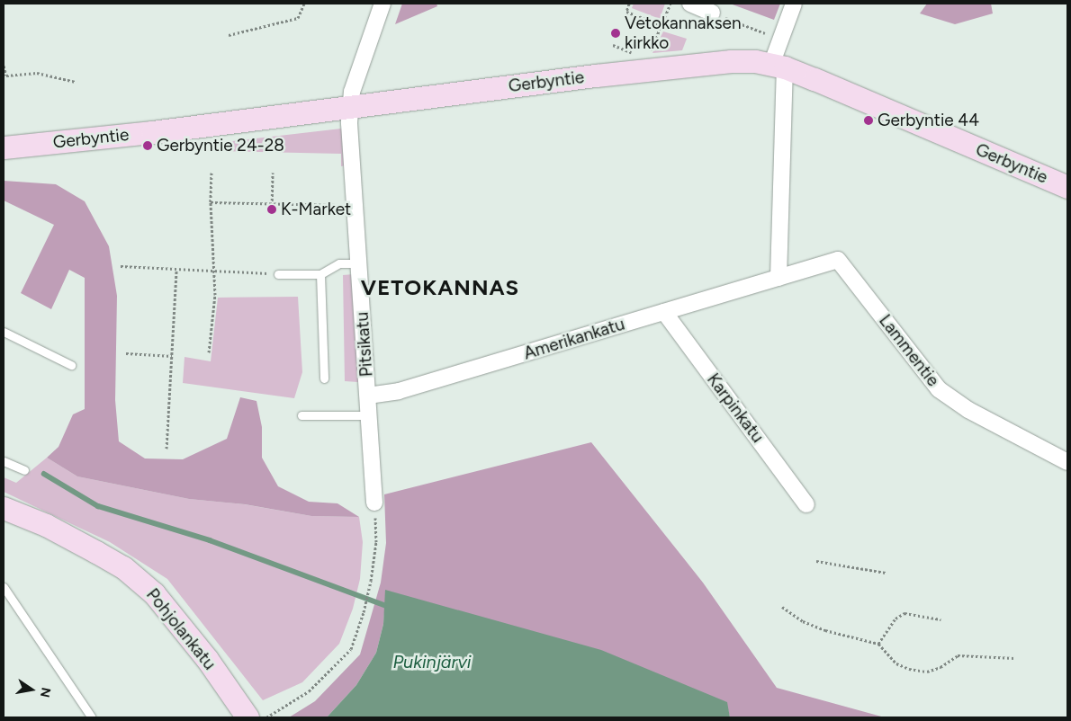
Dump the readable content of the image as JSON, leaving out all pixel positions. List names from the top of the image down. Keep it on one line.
{"streets":{"main road":["Gerbyntie","Pohjolankatu"],"street":["Amerikankatu","Pitsikatu","Lammentie","Karpinkatu"]},"crossings":[["Gerbyntie","Pitsikatu"],["Amerikankatu","Pitsikatu"],["Amerikankatu","Lammentie"],["Amerikankatu","Karpinkatu"]],"districts":["VETOKANNAS"],"water":["Pukinjärvi"],"places":["Vetokannaksen kirkko","Gerbyntie 44","Gerbyntie 24-28","K-Market"],"north":"right"}
